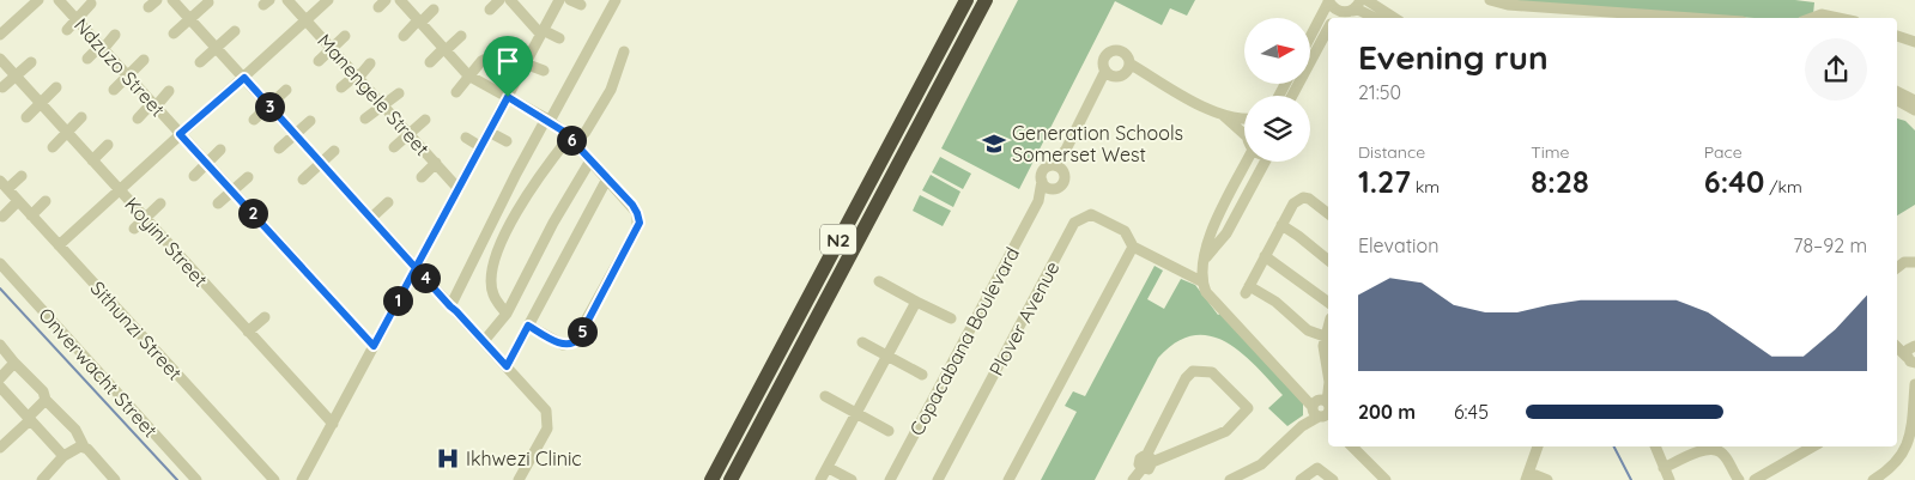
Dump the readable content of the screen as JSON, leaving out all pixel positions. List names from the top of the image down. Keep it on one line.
{"streets":{"highway":["N2"],"street":["Ndzuzo Street","Manengele Street","Koyini Street","Plover Avenue","Sithunzi Street","Copacabana Boulevard","Onverwacht Street"]},"places":{"school or university":["Generation Schools Somerset West"],"hospital":["Ikhwezi Clinic"]},"north":"right","page":{"heading":["Evening run","21:50"],"pins":["3","6","2","4","1","5"],"stats":[["Distance","1.27 km"],["Time","8:28"],["Pace","6:40 /km"]],"chart":["Elevation","78–92 m"],"list":[{"name":"200 m","note":"6:45"}]}}
